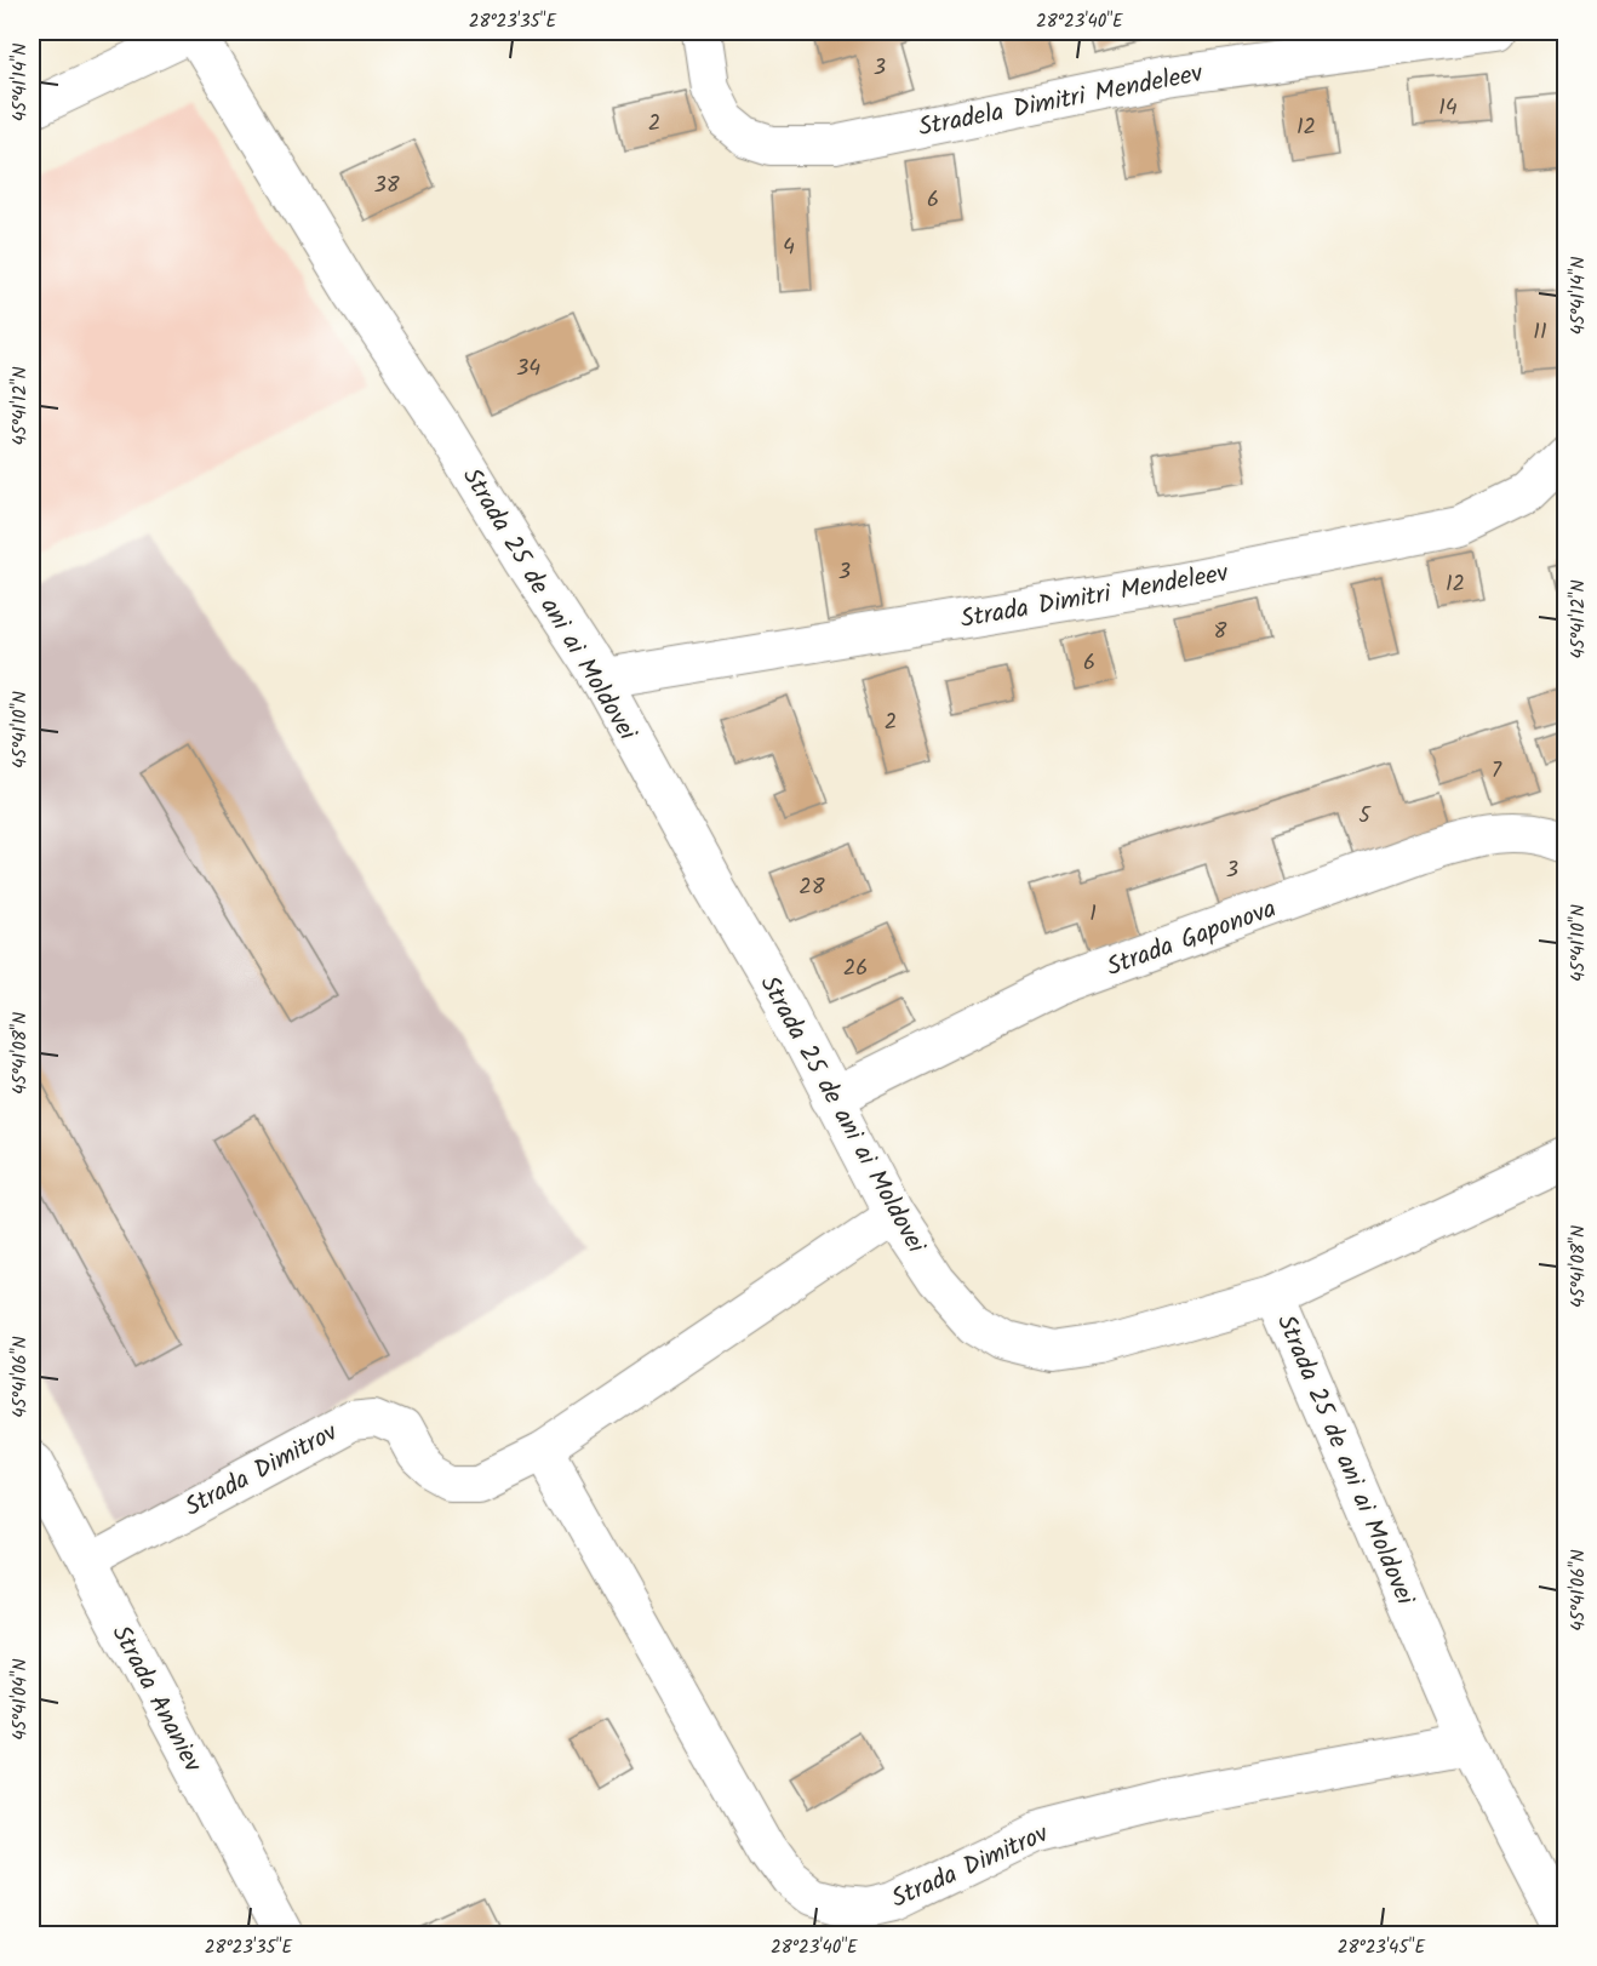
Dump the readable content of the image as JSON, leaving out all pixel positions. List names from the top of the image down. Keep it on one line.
{"streets":{"street":["Stradela Dimitri Mendeleev","Strada Dimitri Mendeleev","Strada 25 de ani ai Moldovei","Strada Gaponova","Strada Dimitrov","Strada Ananiev"]},"crossings":[["Strada Dimitri Mendeleev","Strada 25 de ani ai Moldovei"],["Strada 25 de ani ai Moldovei","Strada Gaponova"],["Strada 25 de ani ai Moldovei","Strada Dimitrov"],["Strada Dimitrov","Strada Ananiev"]],"house_numbers":["3","14","2","12","38","6","4","11","34","3","12","8","6","2","7","5","3","28","1","26"],"coordinates":["28°23'35\"E","28°23'40\"E","45°41'14\"N","45°41'12\"N","45°41'10\"N","45°41'08\"N","45°41'06\"N","45°41'04\"N","28°23'45\"E"]}
